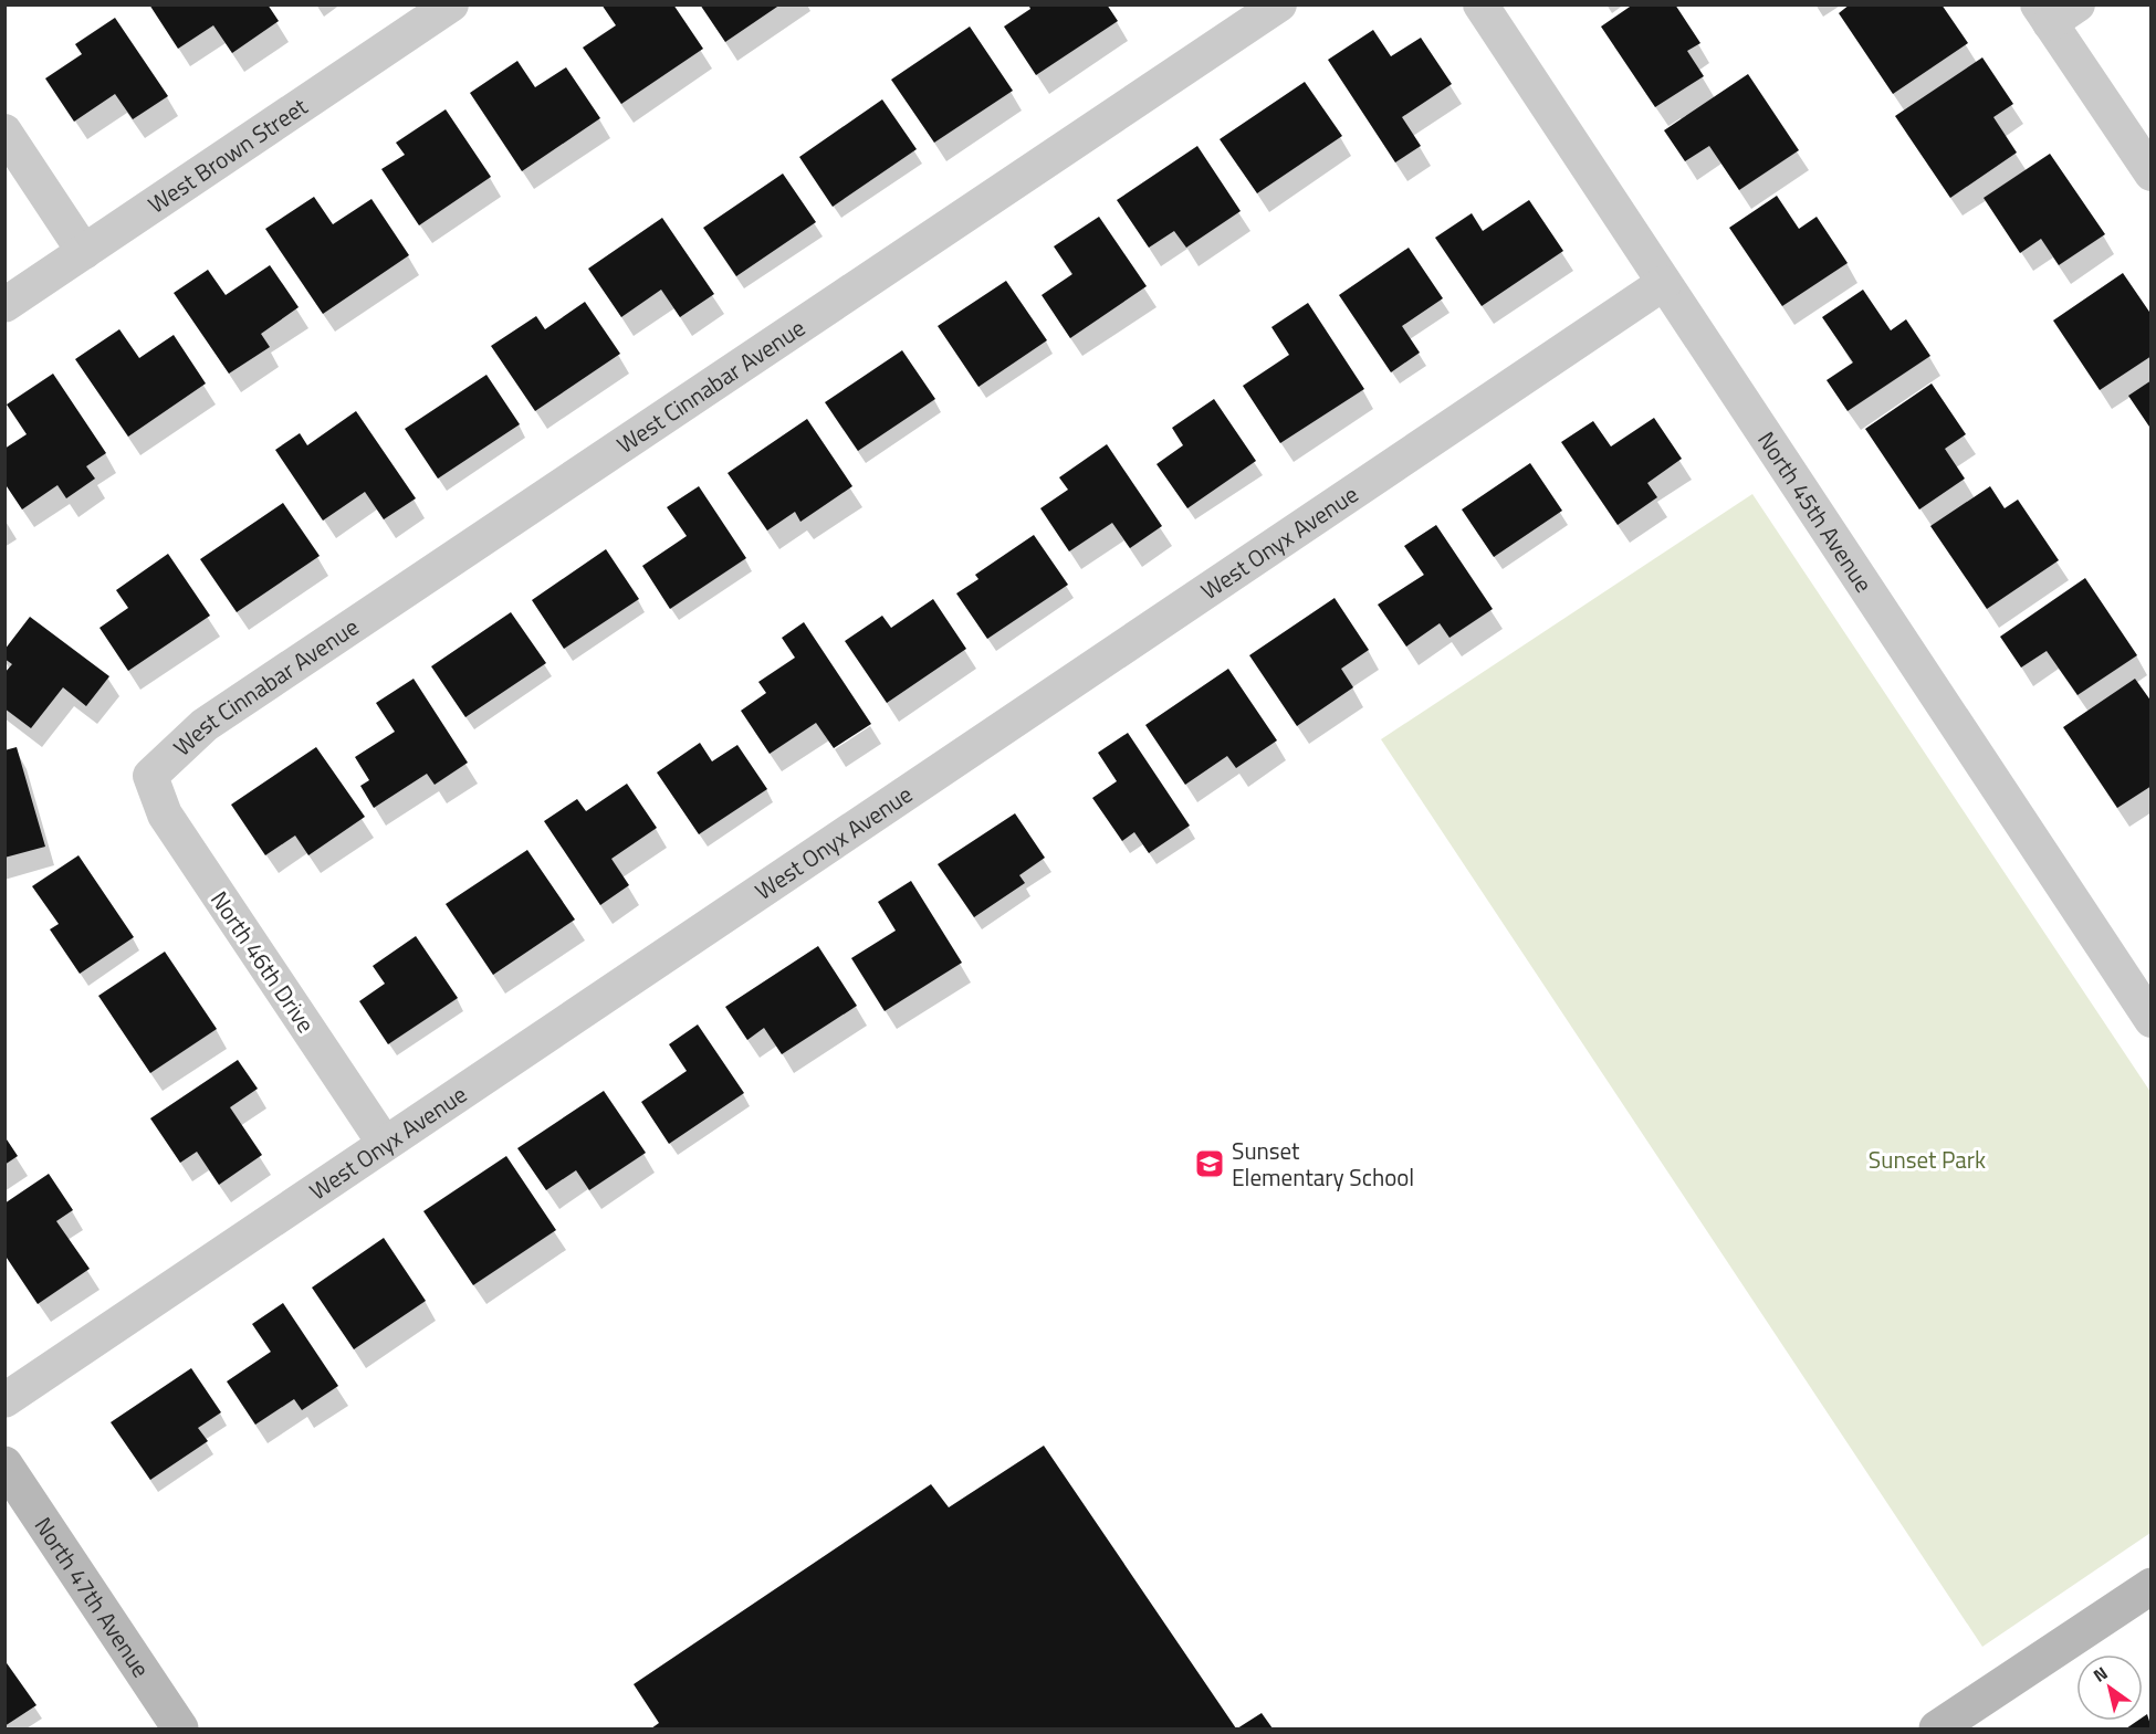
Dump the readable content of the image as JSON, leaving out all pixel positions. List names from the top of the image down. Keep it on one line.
{"streets":{"street":["West Brown Street","West Cinnabar Avenue","North 45th Avenue","West Onyx Avenue","North 46th Drive","North 47th Avenue"]},"crossings":[["West Cinnabar Avenue","North 46th Drive"],["North 45th Avenue","West Onyx Avenue"],["West Onyx Avenue","North 46th Drive"]],"parks":["Sunset Park"],"places":{"school or university":["Sunset Elementary School"]},"north":"top left"}
